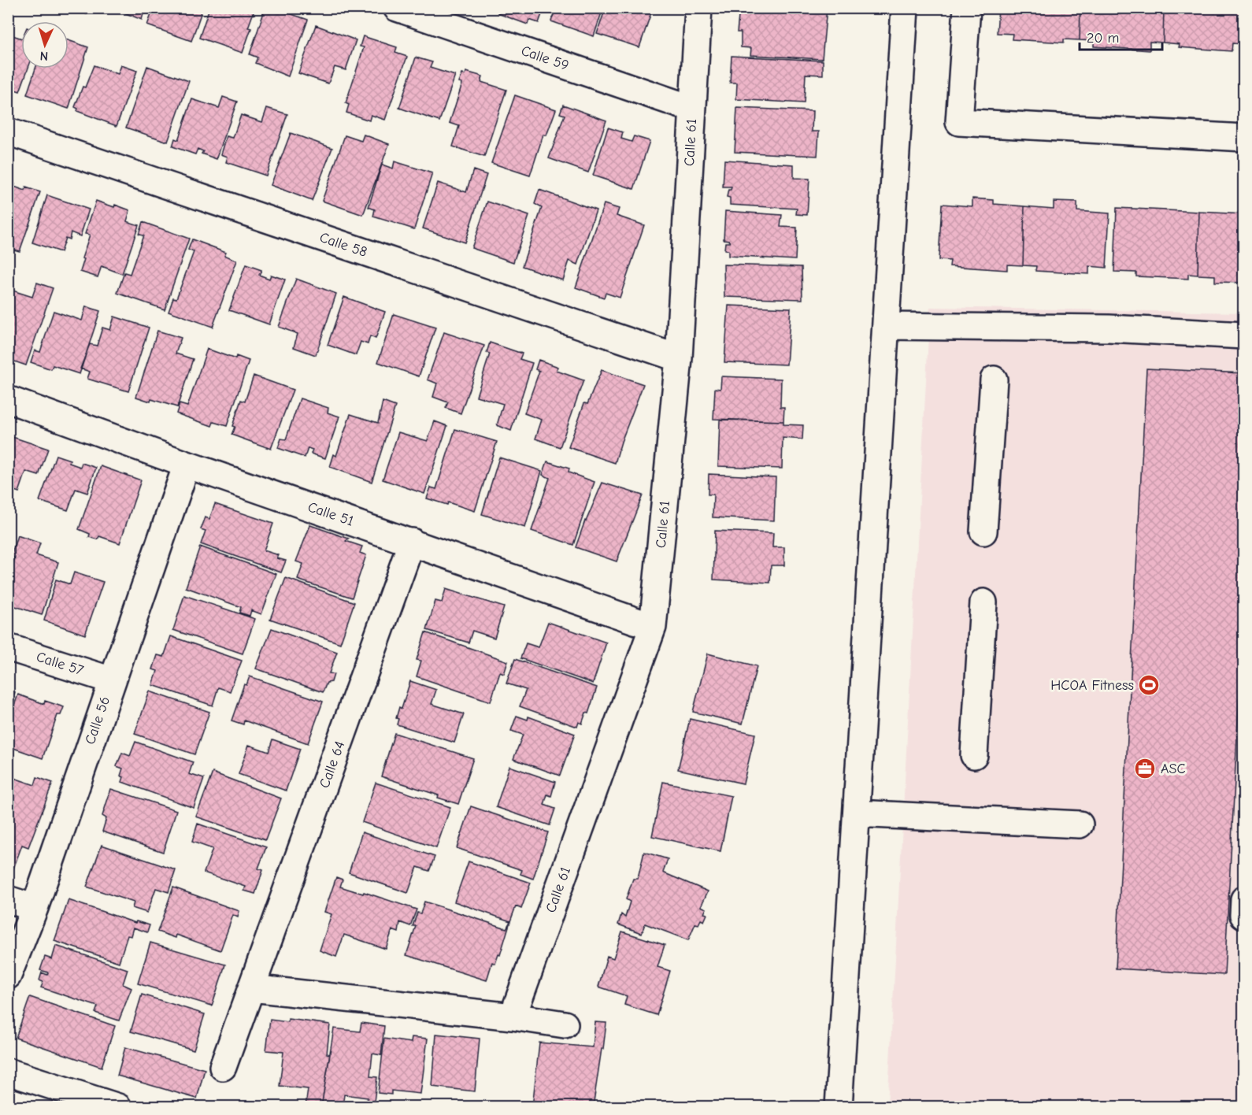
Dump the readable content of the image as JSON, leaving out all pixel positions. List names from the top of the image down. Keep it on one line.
{"streets":{"street":["Calle 59","Calle 61","Calle 58","Calle 51","Calle 57","Calle 56","Calle 64"]},"crossings":[["Calle 59","Calle 61"],["Calle 61","Calle 58"],["Calle 61","Calle 51"],["Calle 51","Calle 56"],["Calle 51","Calle 64"],["Calle 57","Calle 56"]],"places":{"sports":["HCOA Fitness"],"office":["ASC"]},"scale_bar":"20 m","north":"bottom"}
